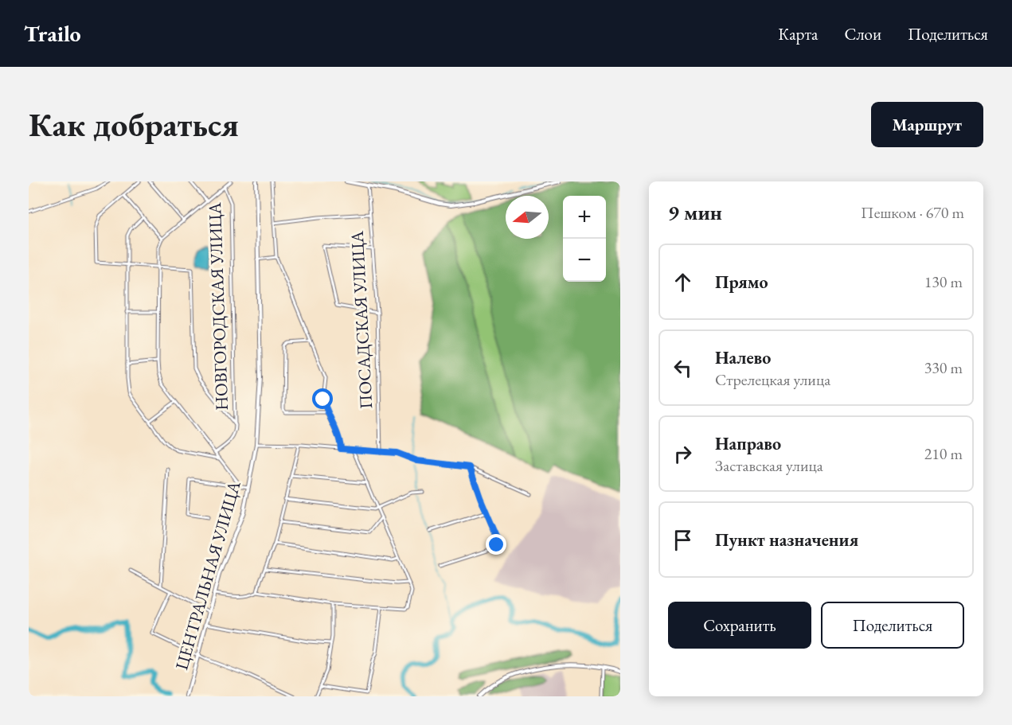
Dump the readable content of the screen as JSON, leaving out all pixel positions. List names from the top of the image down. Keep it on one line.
{"streets":{"main road":["ЦЕНТРАЛЬНАЯ УЛИЦА"],"street":["НОВГОРОДСКАЯ УЛИЦА","ПОСАДСКАЯ УЛИЦА"]},"north":"left","page":{"header":"Trailo","nav":["Карта","Слои","Поделиться"],"buttons":["Маршрут",["Сохранить","Поделиться"]],"title":"Как добраться","heading":["9 мин","Пешком · 670 m"],"map_buttons":["+","−"],"list":[["Прямо","130 m"],["Налево","Стрелецкая улица","330 m"],["Направо","Заставская улица","210 m"],"Пункт назначения"]}}
